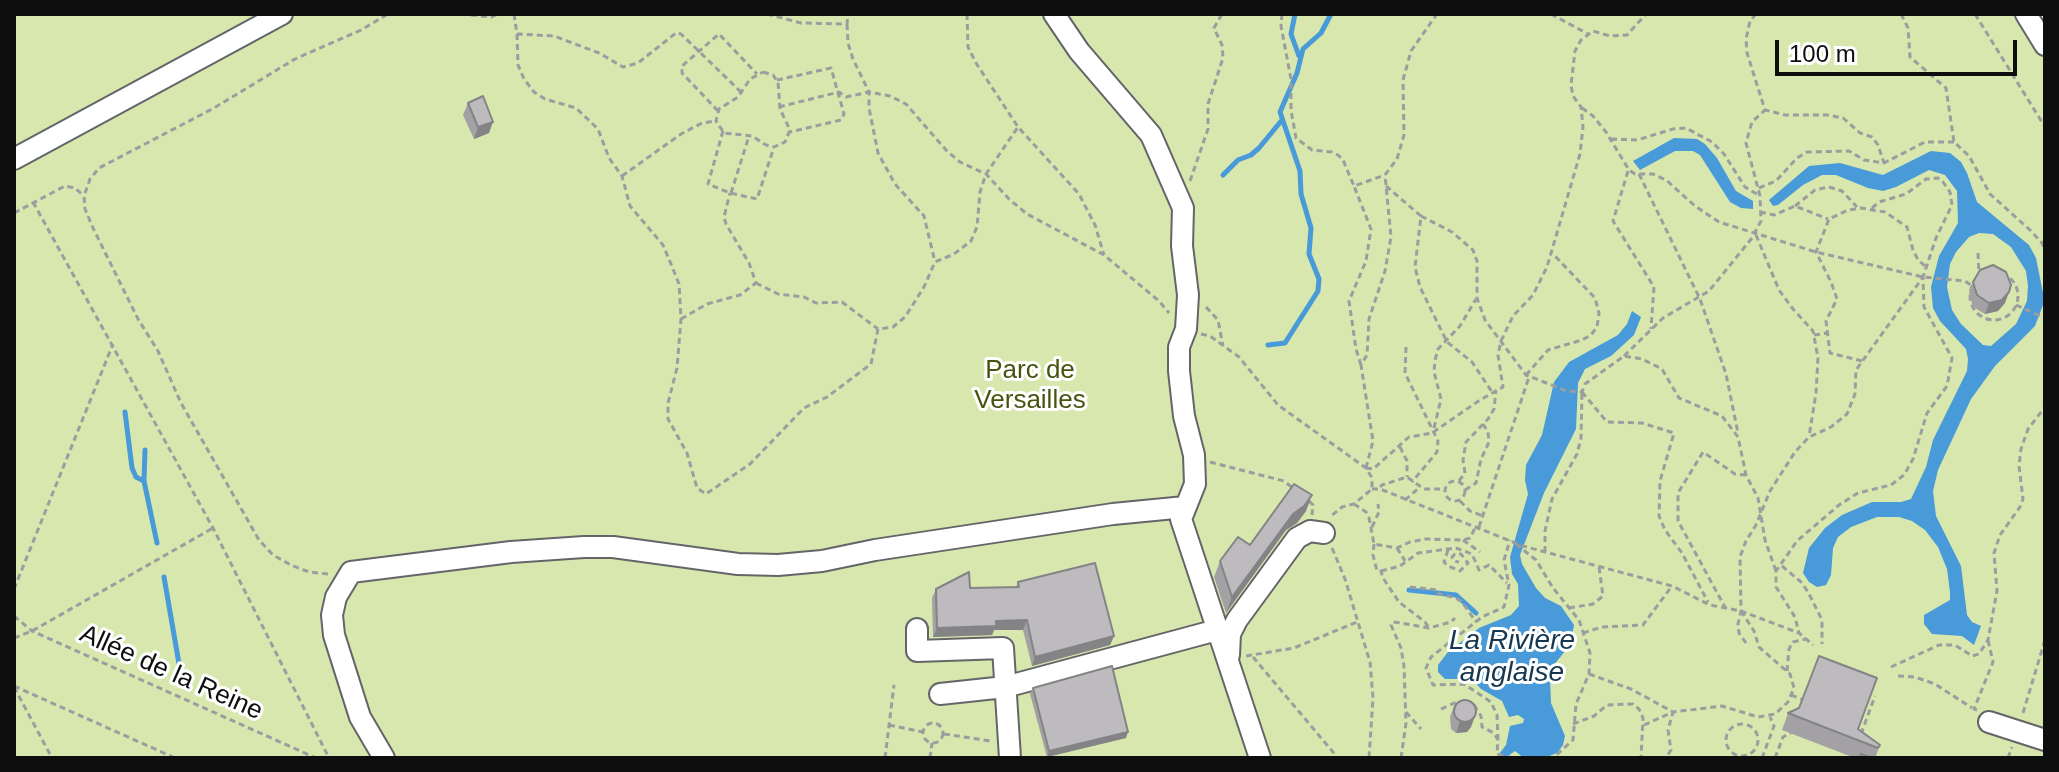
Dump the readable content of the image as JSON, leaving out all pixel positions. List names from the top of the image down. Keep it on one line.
{"streets":{"path":["Allée de la Reine"]},"water":["La Rivière anglaise"],"parks":["Parc de Versailles"],"scale_bar":"100 m"}
